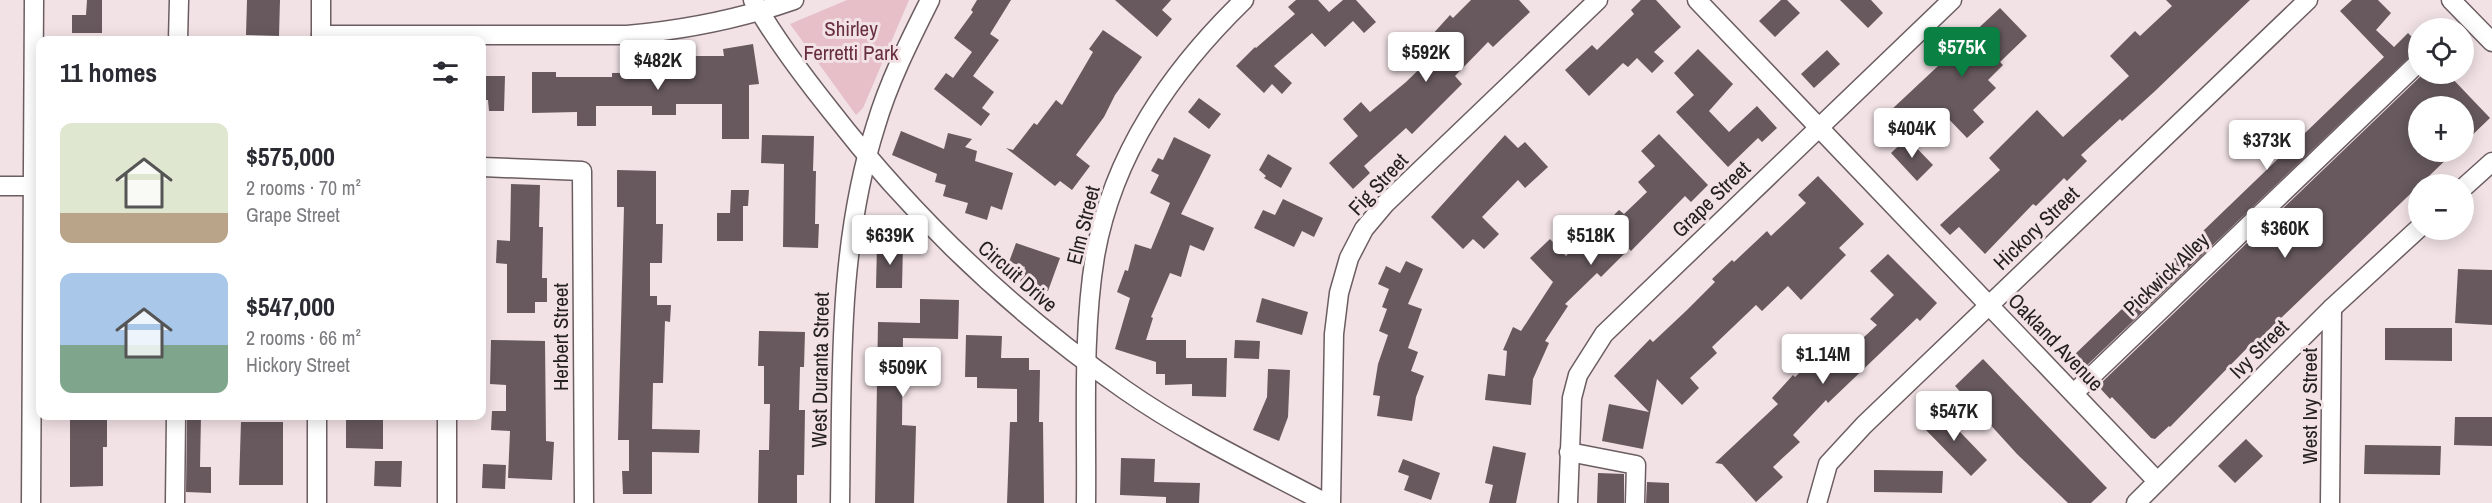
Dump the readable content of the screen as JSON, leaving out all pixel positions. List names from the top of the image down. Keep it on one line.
{"streets":{"street":["Fig Street","Grape Street","Elm Street","Hickory Street","Pickwick Alley","Circuit Drive","Herbert Street","Oakland Avenue","Ivy Street","West Duranta Street","West Ivy Street"]},"crossings":[["Grape Street","Oakland Avenue"],["Elm Street","Circuit Drive"],["Hickory Street","Oakland Avenue"],["Pickwick Alley","Oakland Avenue"],["Circuit Drive","West Duranta Street"],["Oakland Avenue","Ivy Street"],["Ivy Street","West Ivy Street"]],"parks":["Shirley Ferretti Park"],"page":{"map_buttons":["+","−"],"price":["$575K","$592K","$482K","$404K","$373K","$360K","$639K","$518K","$1.14M","$509K","$547K"],"heading":"11 homes","list":[{"name":"$575,000","note":"2 rooms · 70 m² · Grape Street"},{"name":"$547,000","note":"2 rooms · 66 m² · Hickory Street"}]}}
